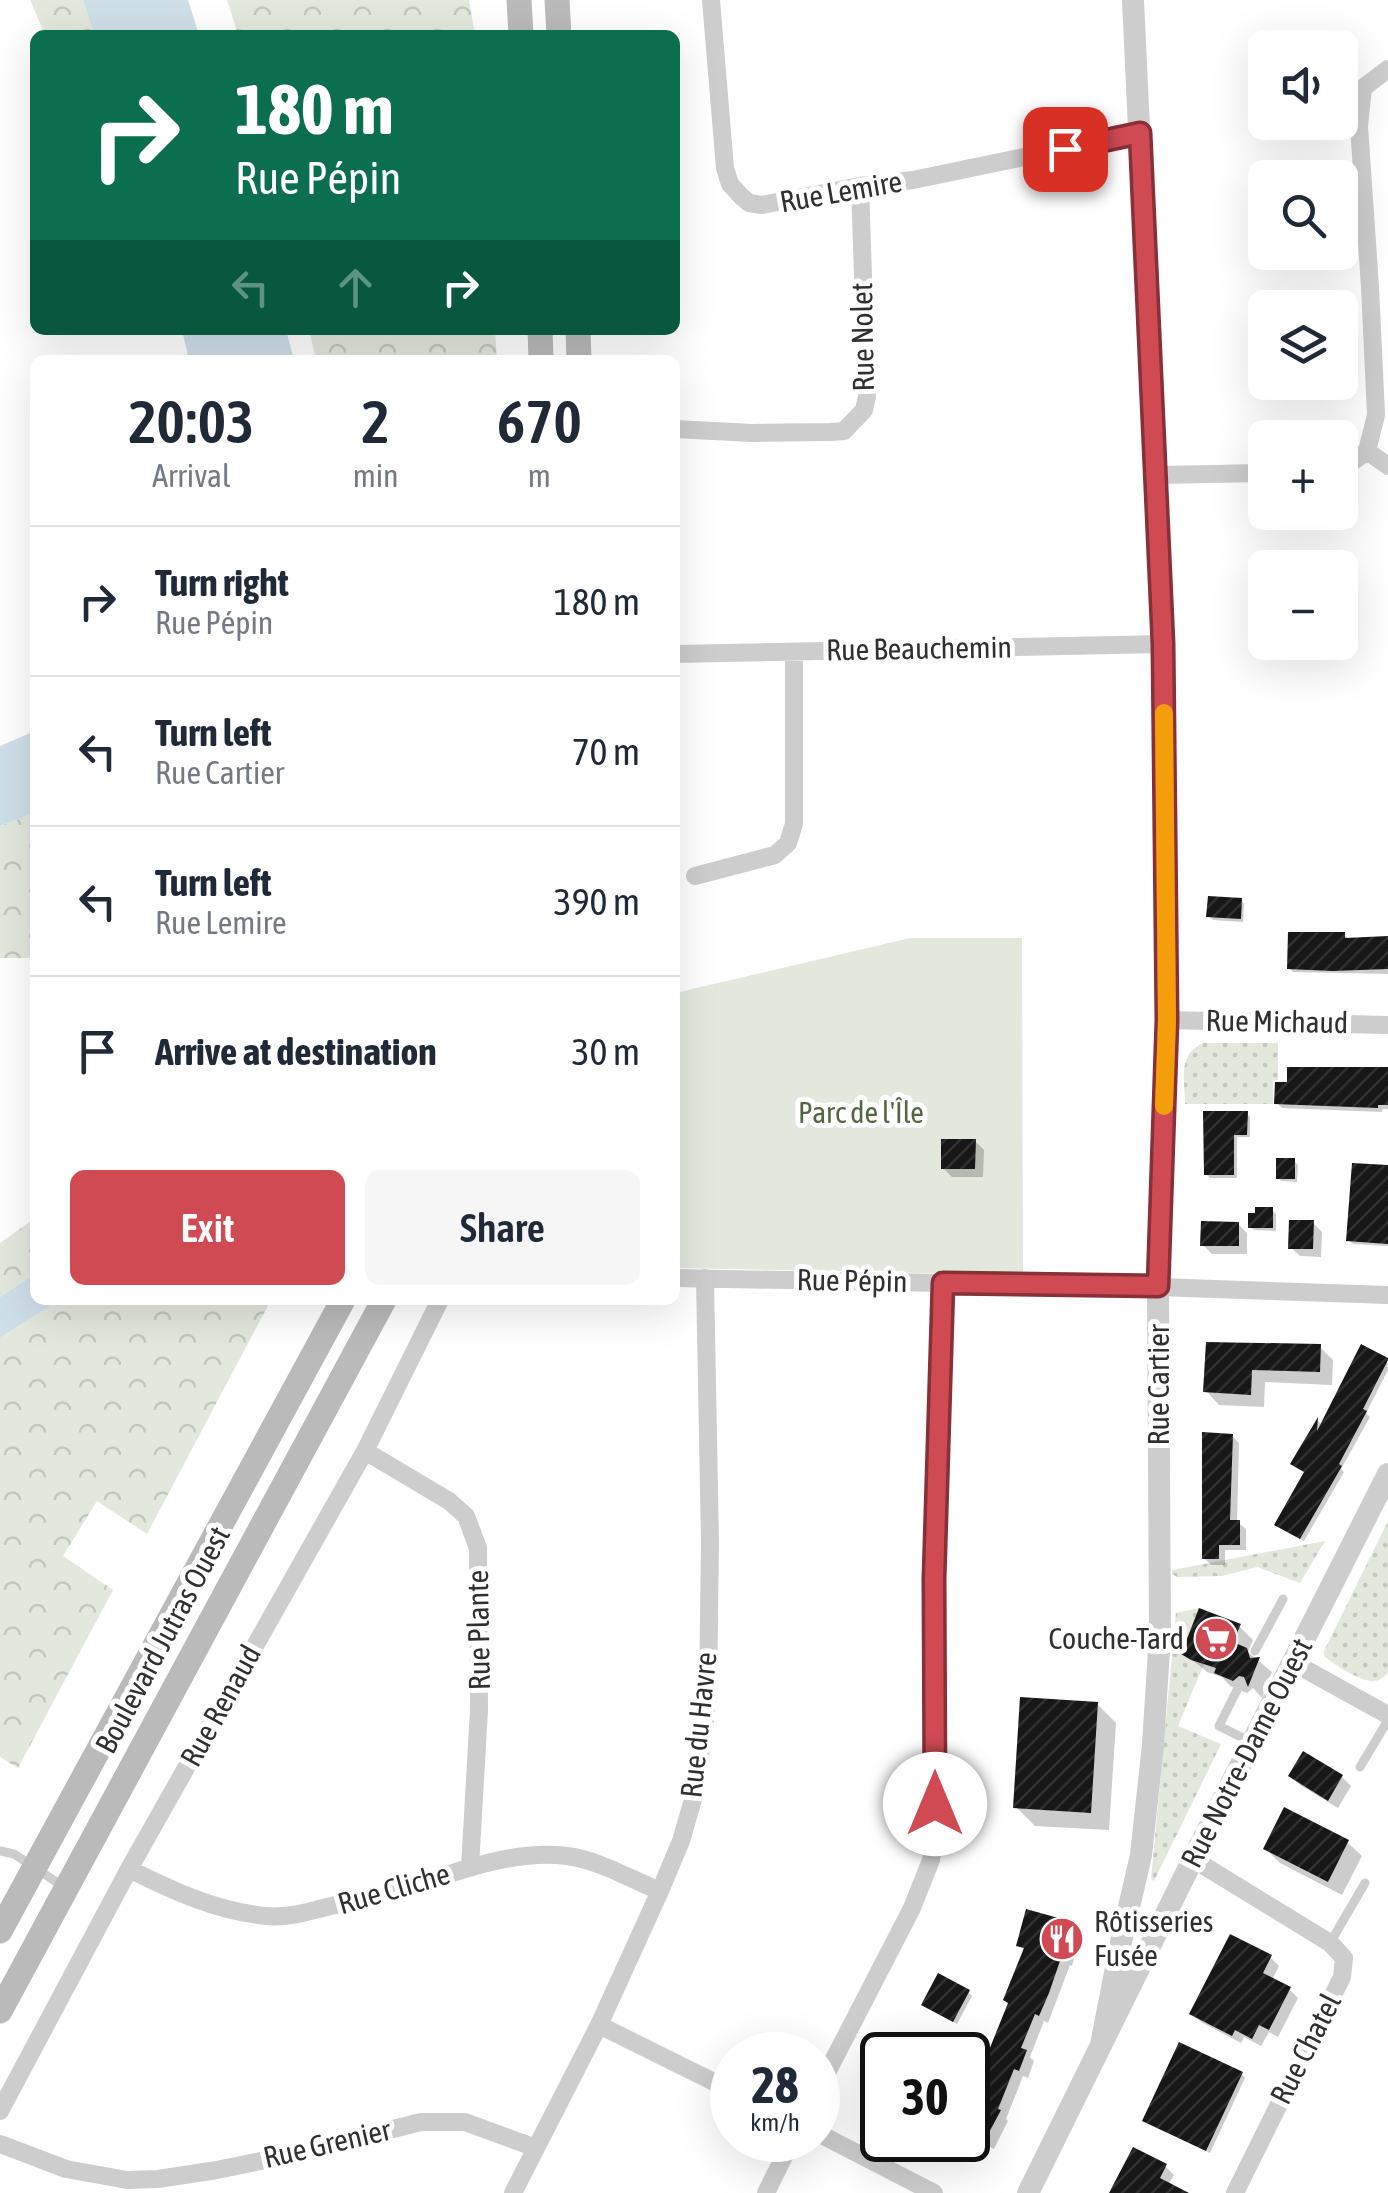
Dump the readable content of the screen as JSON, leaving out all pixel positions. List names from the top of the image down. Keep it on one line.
{"streets":{"main road":["Boulevard Jutras Ouest"],"street":["Rue Lemire","Rue Nolet","Rue Beauchemin","Rue Michaud","Rue Pépin","Rue Cartier","Rue Plante","Rue Renaud","Rue du Havre","Rue Notre-Dame Ouest","Rue Cliche","Rue Chatel","Rue Grenier"]},"crossings":[["Rue Lemire","Rue Nolet"],["Rue Lemire","Rue Cartier"],["Rue Beauchemin","Rue Cartier"],["Rue Michaud","Rue Cartier"],["Rue Pépin","Rue Cartier"],["Rue Pépin","Rue du Havre"],["Rue Cartier","Rue Notre-Dame Ouest"],["Rue Plante","Rue Renaud"],["Rue Plante","Rue Cliche"],["Rue Renaud","Rue Cliche"],["Rue du Havre","Rue Cliche"],["Rue du Havre","Rue Grenier"]],"parks":["Parc de l'Île"],"places":{"supermarket":["Couche-Tard"],"restaurant":["Rôtisseries Fusée"]},"page":{"map_buttons":["+","−"],"turn":["180 m","Rue Pépin"],"eta":["20:03","Arrival","2","min","670","m"],"list":[{"name":"Turn right","note":"Rue Pépin","value":"180 m"},{"name":"Turn left","note":"Rue Cartier","value":"70 m"},{"name":"Turn left","note":"Rue Lemire","value":"390 m"},{"name":"Arrive at destination","value":"30 m"}],"buttons":["Exit","Share"],"speed":"28 km/h","limit":"30"}}
